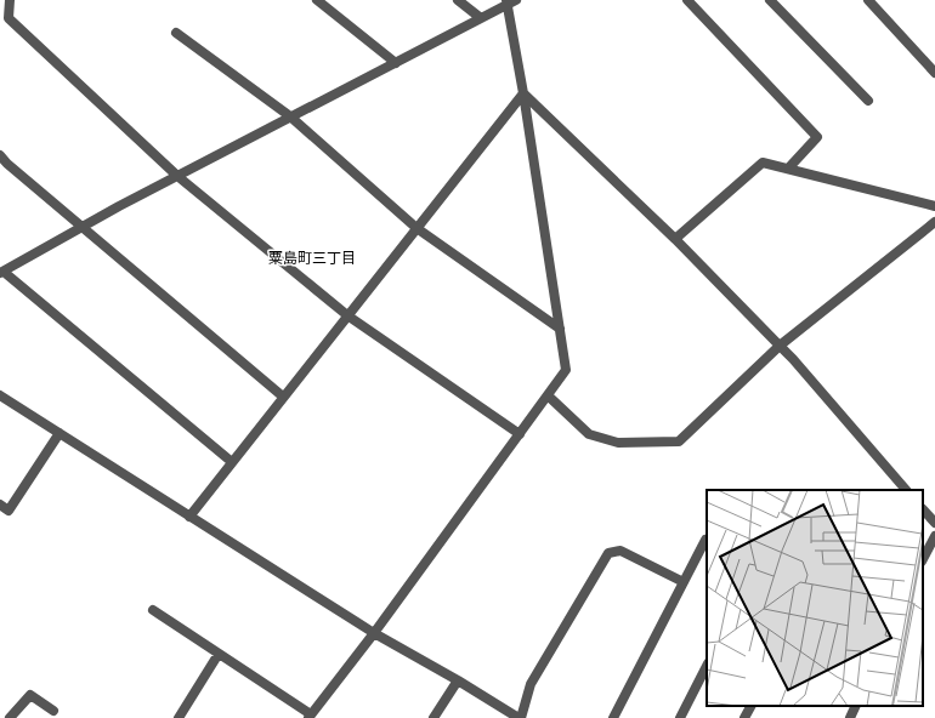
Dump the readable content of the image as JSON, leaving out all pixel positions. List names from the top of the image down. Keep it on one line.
{"districts":["粟島町三丁目"]}
